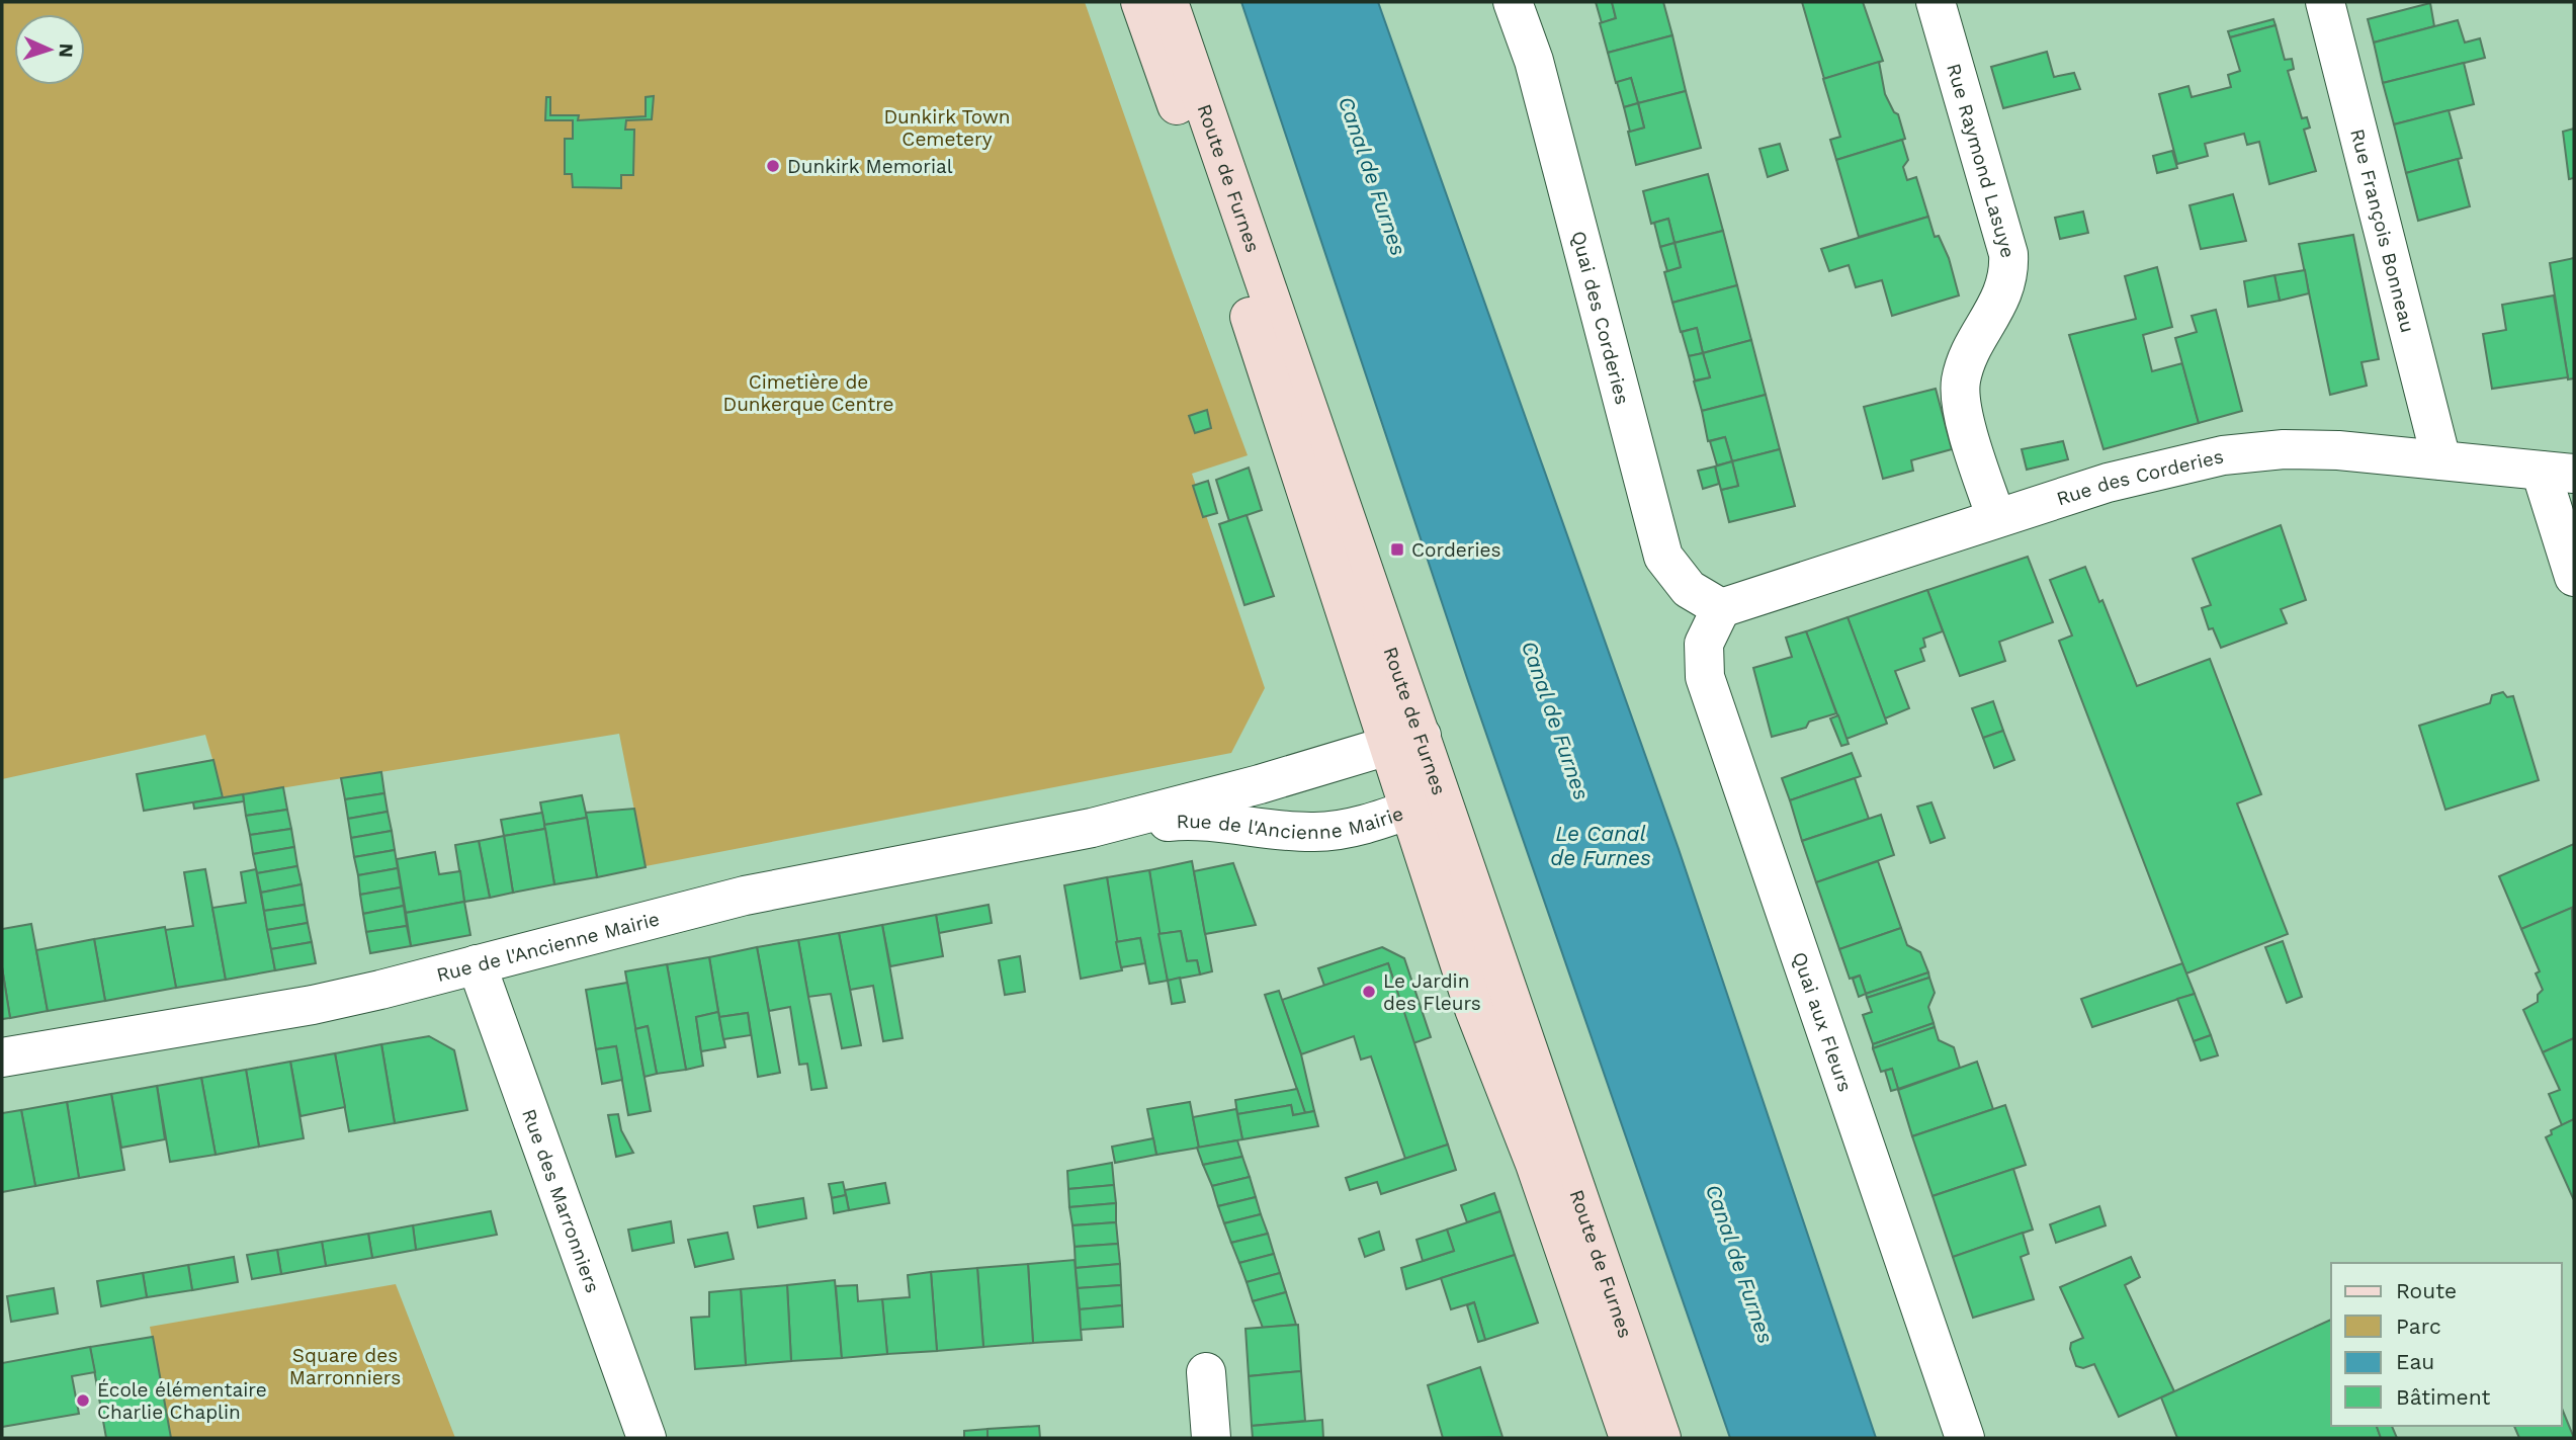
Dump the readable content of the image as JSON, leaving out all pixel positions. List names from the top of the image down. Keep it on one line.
{"streets":{"main road":["Route de Furnes"],"street":["Rue Raymond Lasuye","Rue François Bonneau","Quai des Corderies","Rue des Corderies","Rue de l'Ancienne Mairie","Quai aux Fleurs","Rue des Marronniers"]},"crossings":[["Rue Raymond Lasuye","Rue des Corderies"],["Route de Furnes","Rue de l'Ancienne Mairie"],["Rue François Bonneau","Rue des Corderies"],["Quai des Corderies","Rue des Corderies"],["Quai des Corderies","Quai aux Fleurs"],["Rue des Corderies","Quai aux Fleurs"],["Rue de l'Ancienne Mairie","Rue des Marronniers"]],"water":["Canal de Furnes","Le Canal de Furnes"],"parks":["Dunkirk Town Cemetery","Cimetière de Dunkerque Centre","Square des Marronniers"],"places":{"other":["Dunkirk Memorial","Le Jardin des Fleurs","École élémentaire Charlie Chaplin"],"transit":["Corderies"]},"legend":["Route","Parc","Eau","Bâtiment"],"north":"right"}
